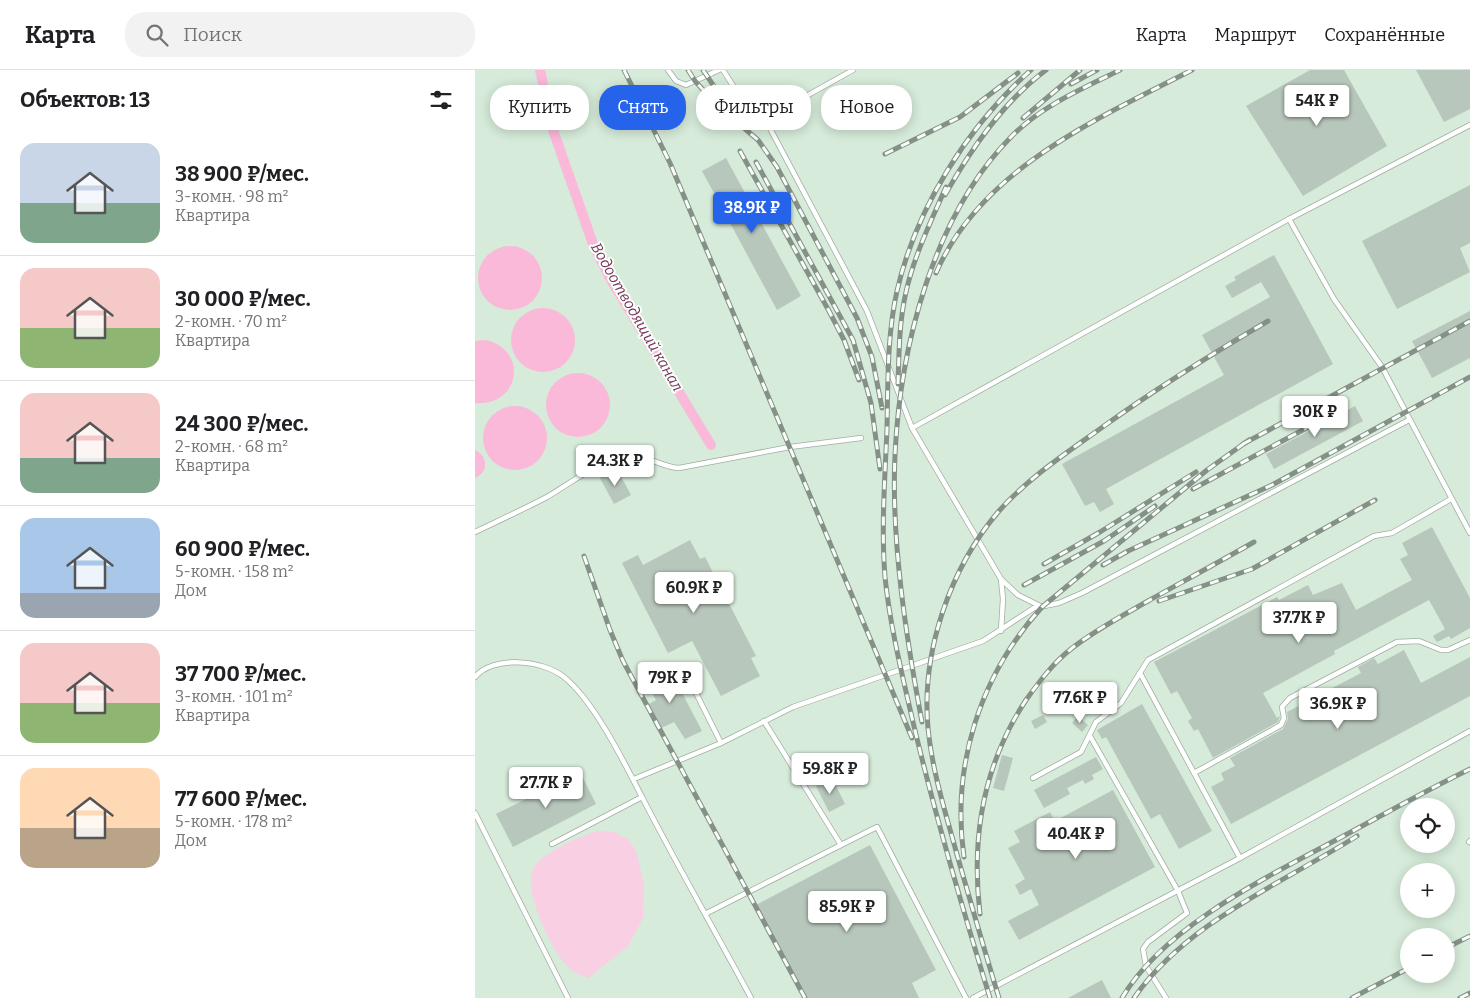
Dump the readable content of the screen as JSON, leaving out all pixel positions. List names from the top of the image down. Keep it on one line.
{"water":["Водоотводящий канал"],"page":{"header":"Карта","search":"Поиск","nav":["Карта","Маршрут","Сохранённые"],"heading":"Объектов: 13","price":["54K ₽","38.9K ₽","30K ₽","24.3K ₽","60.9K ₽","37.7K ₽","79K ₽","77.6K ₽","36.9K ₽","59.8K ₽","27.7K ₽","40.4K ₽","85.9K ₽"],"chip":["Купить","Снять","Фильтры","Новое"],"list":[{"name":"38 900 ₽/мес.","note":"3-комн. · 98 m² · Квартира"},{"name":"30 000 ₽/мес.","note":"2-комн. · 70 m² · Квартира"},{"name":"24 300 ₽/мес.","note":"2-комн. · 68 m² · Квартира"},{"name":"60 900 ₽/мес.","note":"5-комн. · 158 m² · Дом"},{"name":"37 700 ₽/мес.","note":"3-комн. · 101 m² · Квартира"},{"name":"77 600 ₽/мес.","note":"5-комн. · 178 m² · Дом"}],"map_buttons":["+","−"]}}
